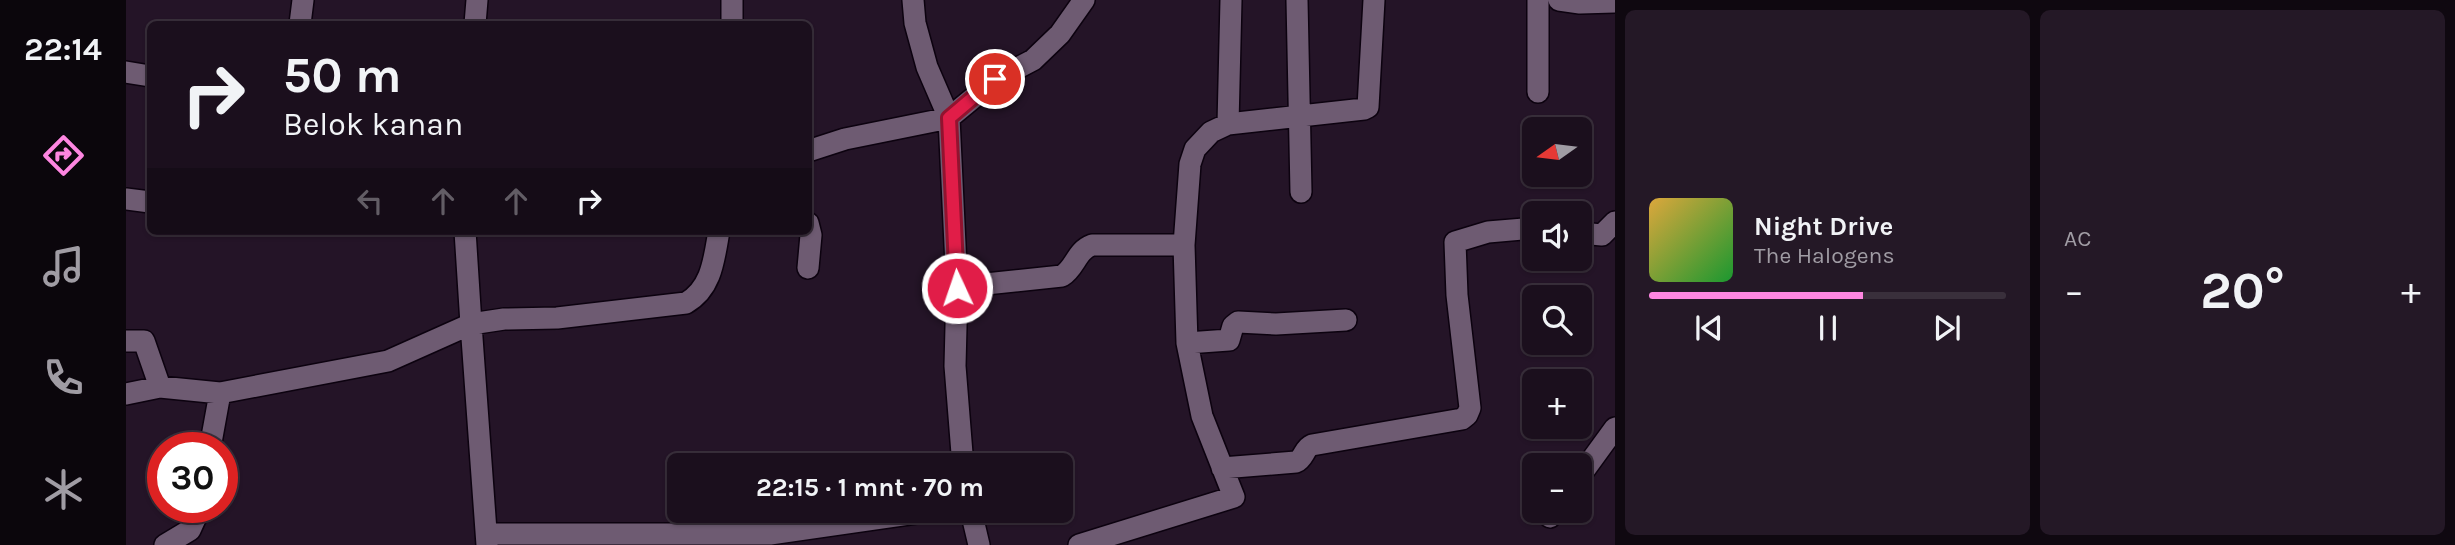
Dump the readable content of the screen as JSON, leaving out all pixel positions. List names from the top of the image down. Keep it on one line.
{"north":"left","page":{"tabs":"22:14","tile":"AC","turn":["50 m","Belok kanan"],"map_buttons":["+","−"],"song":["Night Drive","The Halogens"],"heat":["−","20°","+"],"limit":"30","trip":"22:15 · 1 mnt · 70 m"}}
